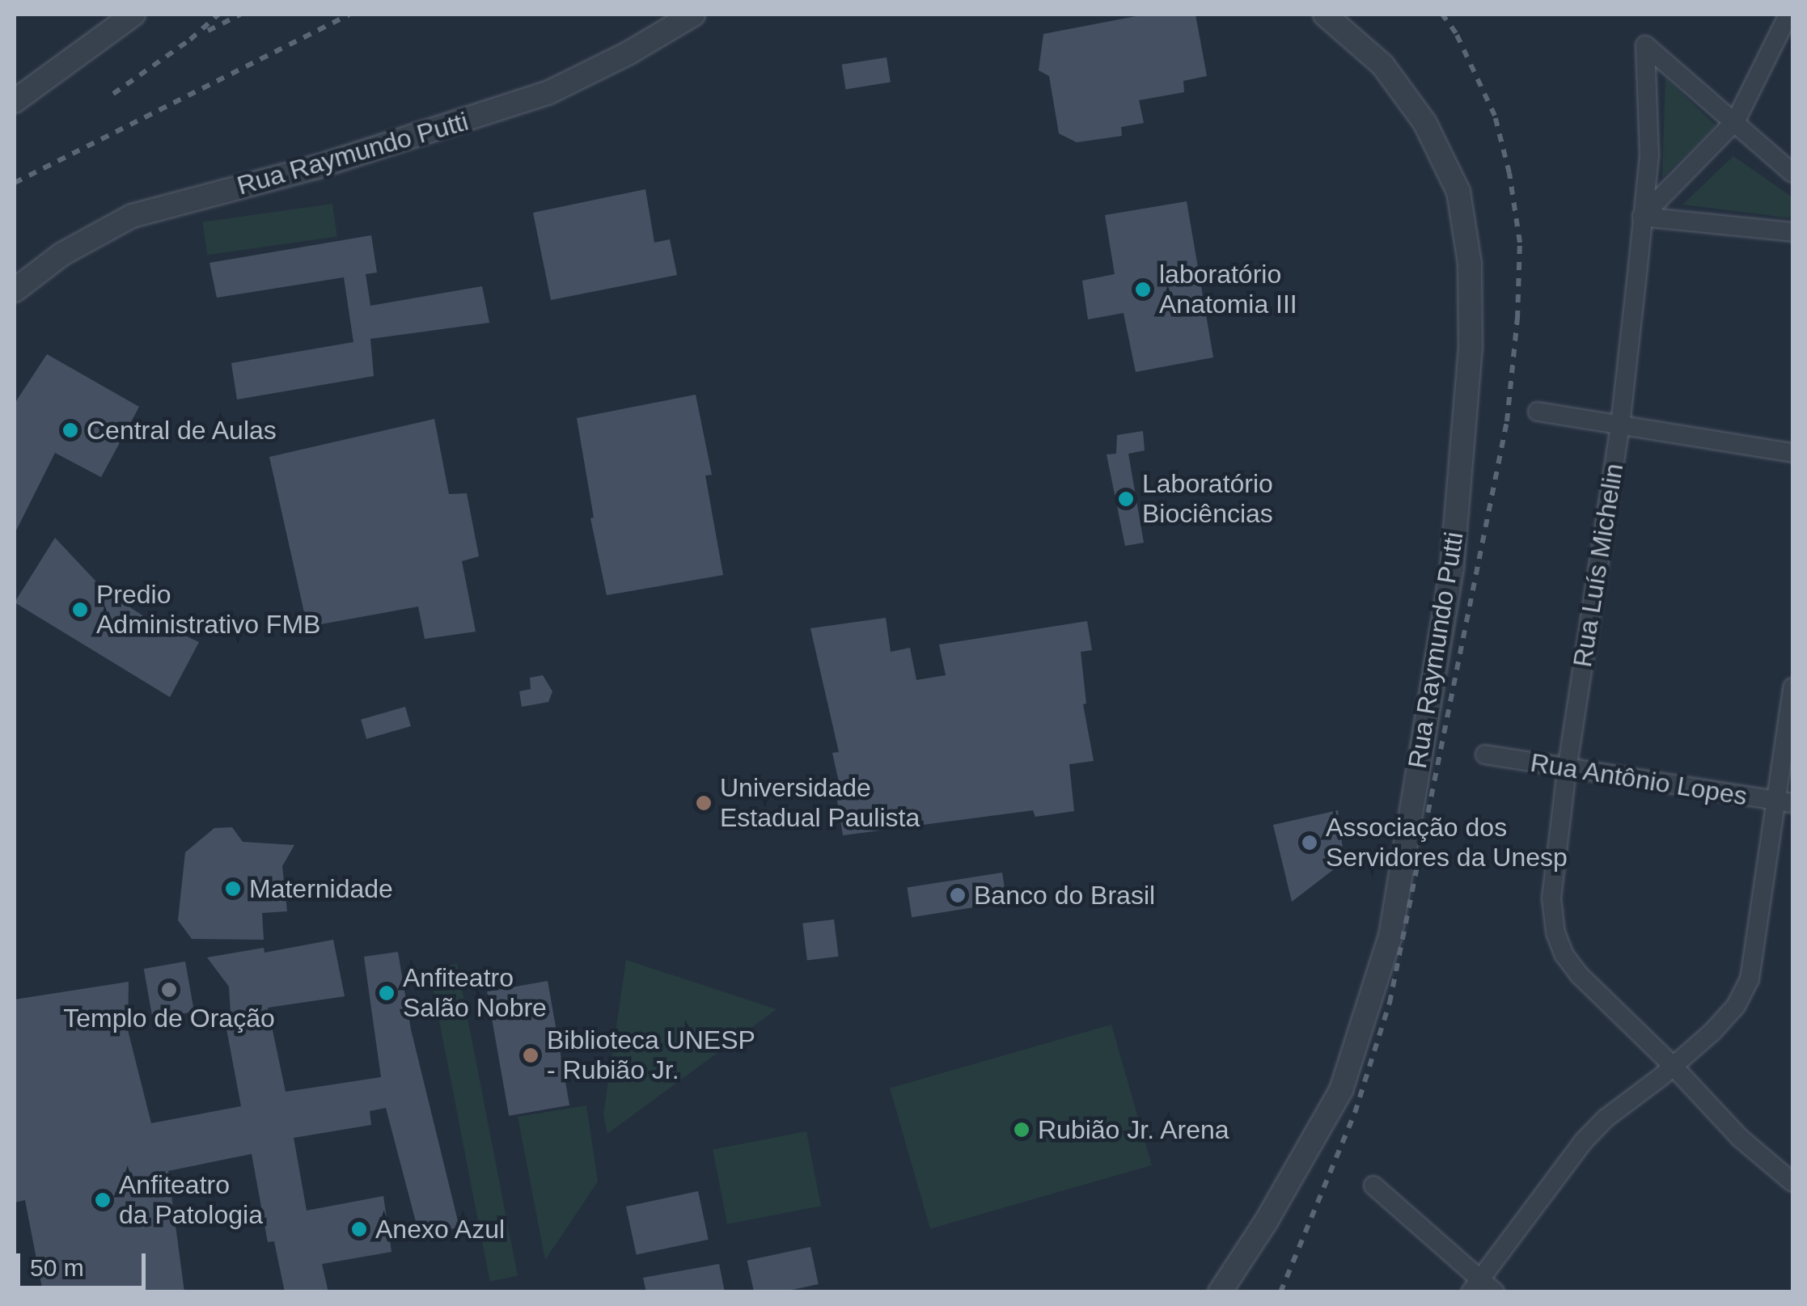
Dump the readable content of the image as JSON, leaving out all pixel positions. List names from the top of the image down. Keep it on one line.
{"streets":{"street":["Rua Raymundo Putti","Rua Luís Michelin","Rua Antônio Lopes"]},"crossings":[["Rua Luís Michelin","Rua Antônio Lopes"]],"places":["laboratório Anatomia III","Central de Aulas","Laboratório Biociências","Predio Administrativo FMB","Universidade Estadual Paulista","Associação dos Servidores da Unesp","Maternidade","Banco do Brasil","Templo de Oração","Anfiteatro Salão Nobre","Biblioteca UNESP - Rubião Jr.","Rubião Jr. Arena","Anfiteatro da Patologia","Anexo Azul"],"scale_bar":"50 m"}
